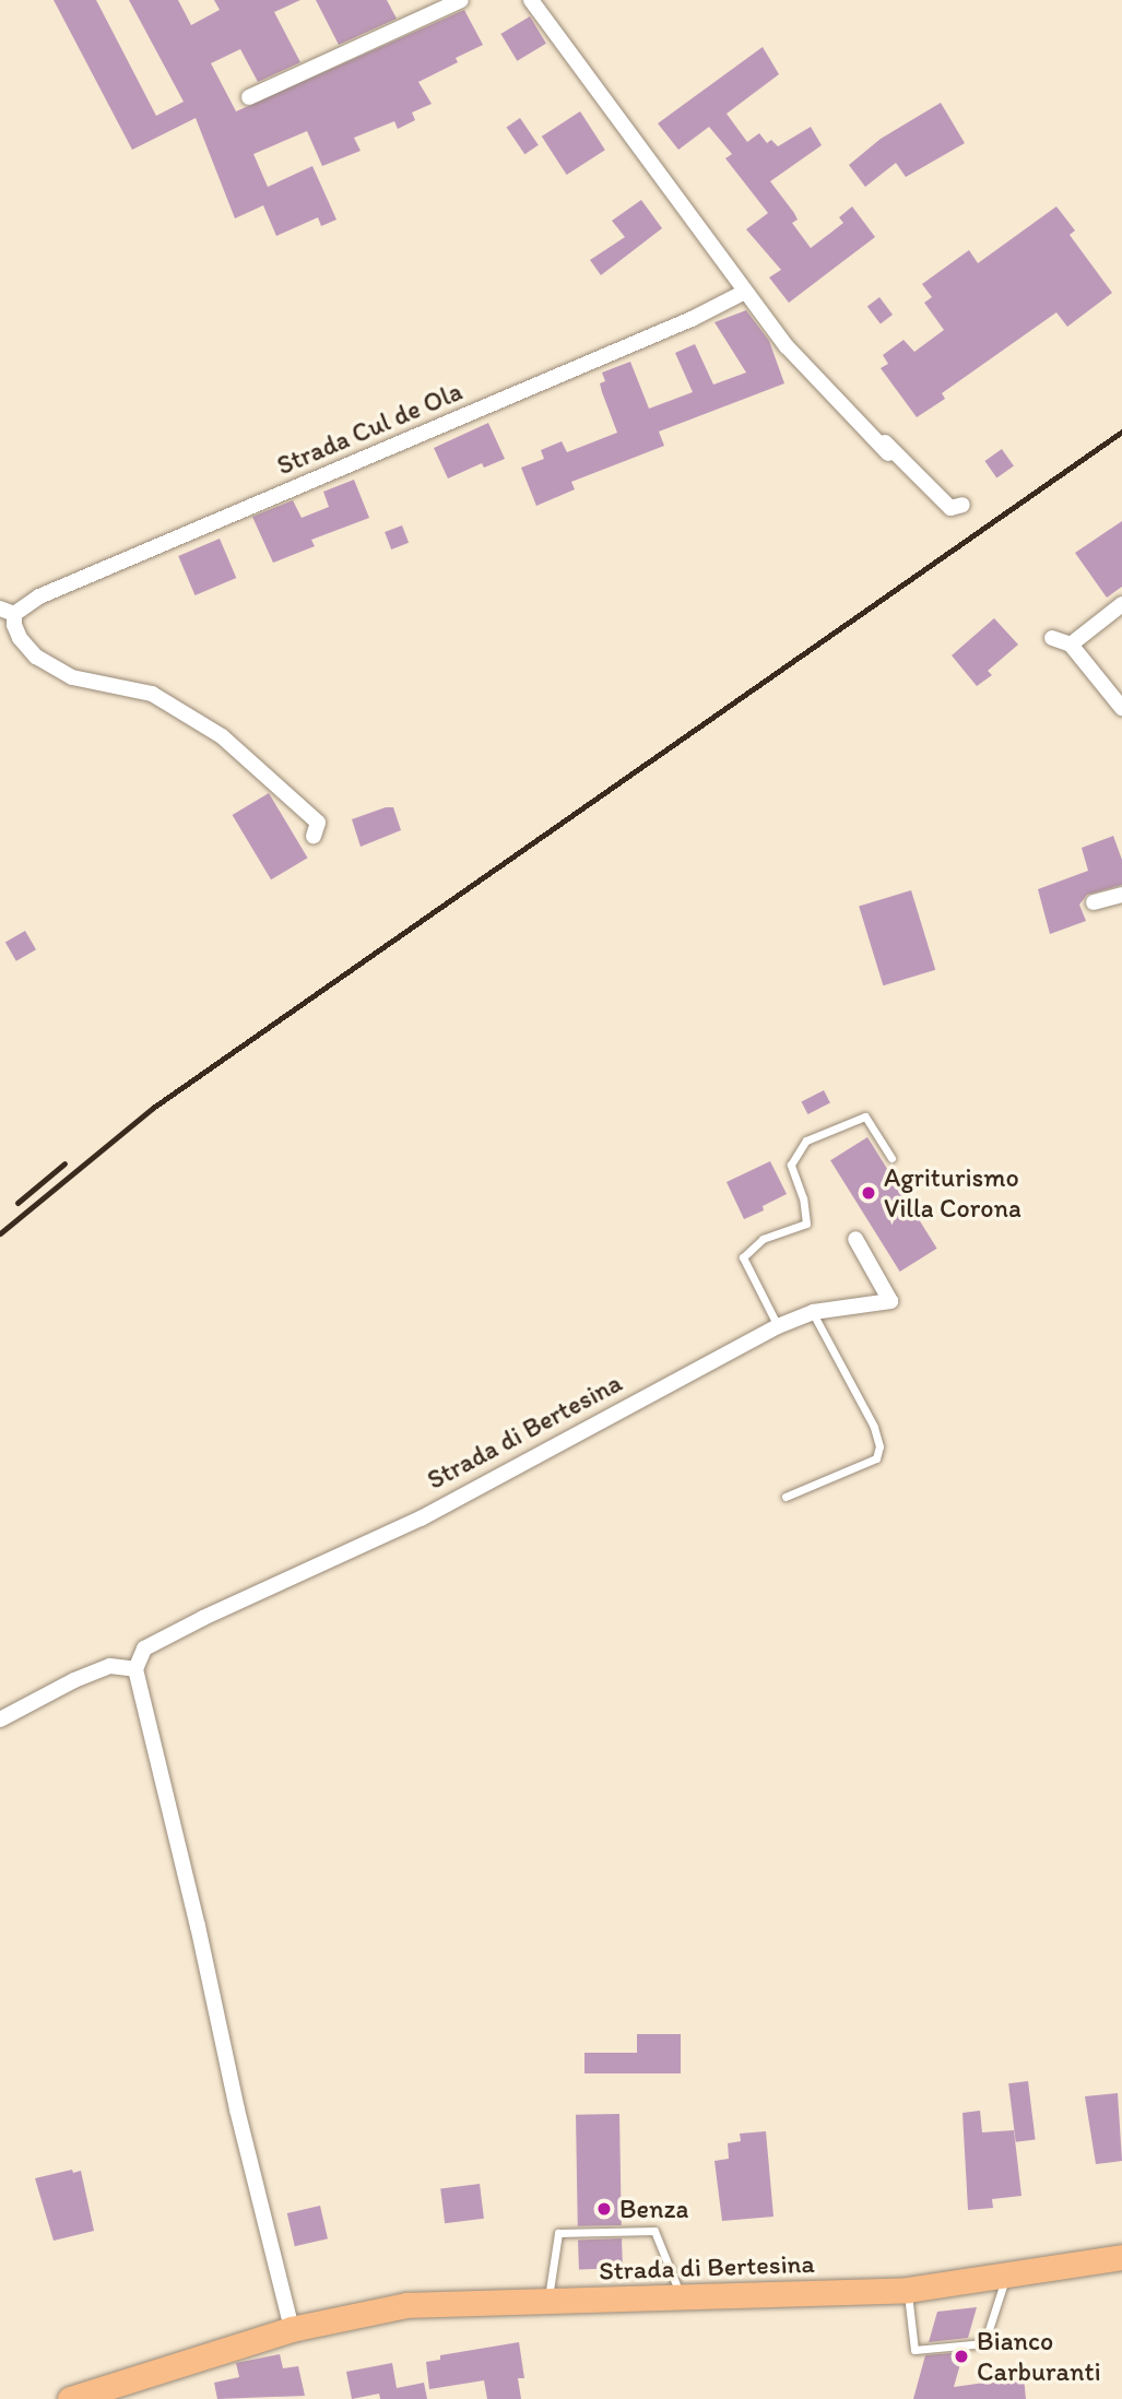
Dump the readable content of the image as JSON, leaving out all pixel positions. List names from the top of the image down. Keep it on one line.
{"streets":{"main road":["Strada di Bertesina"],"street":["Strada Cul de Ola"]},"places":["Agriturismo Villa Corona","Benza","Bianco Carburanti"]}
